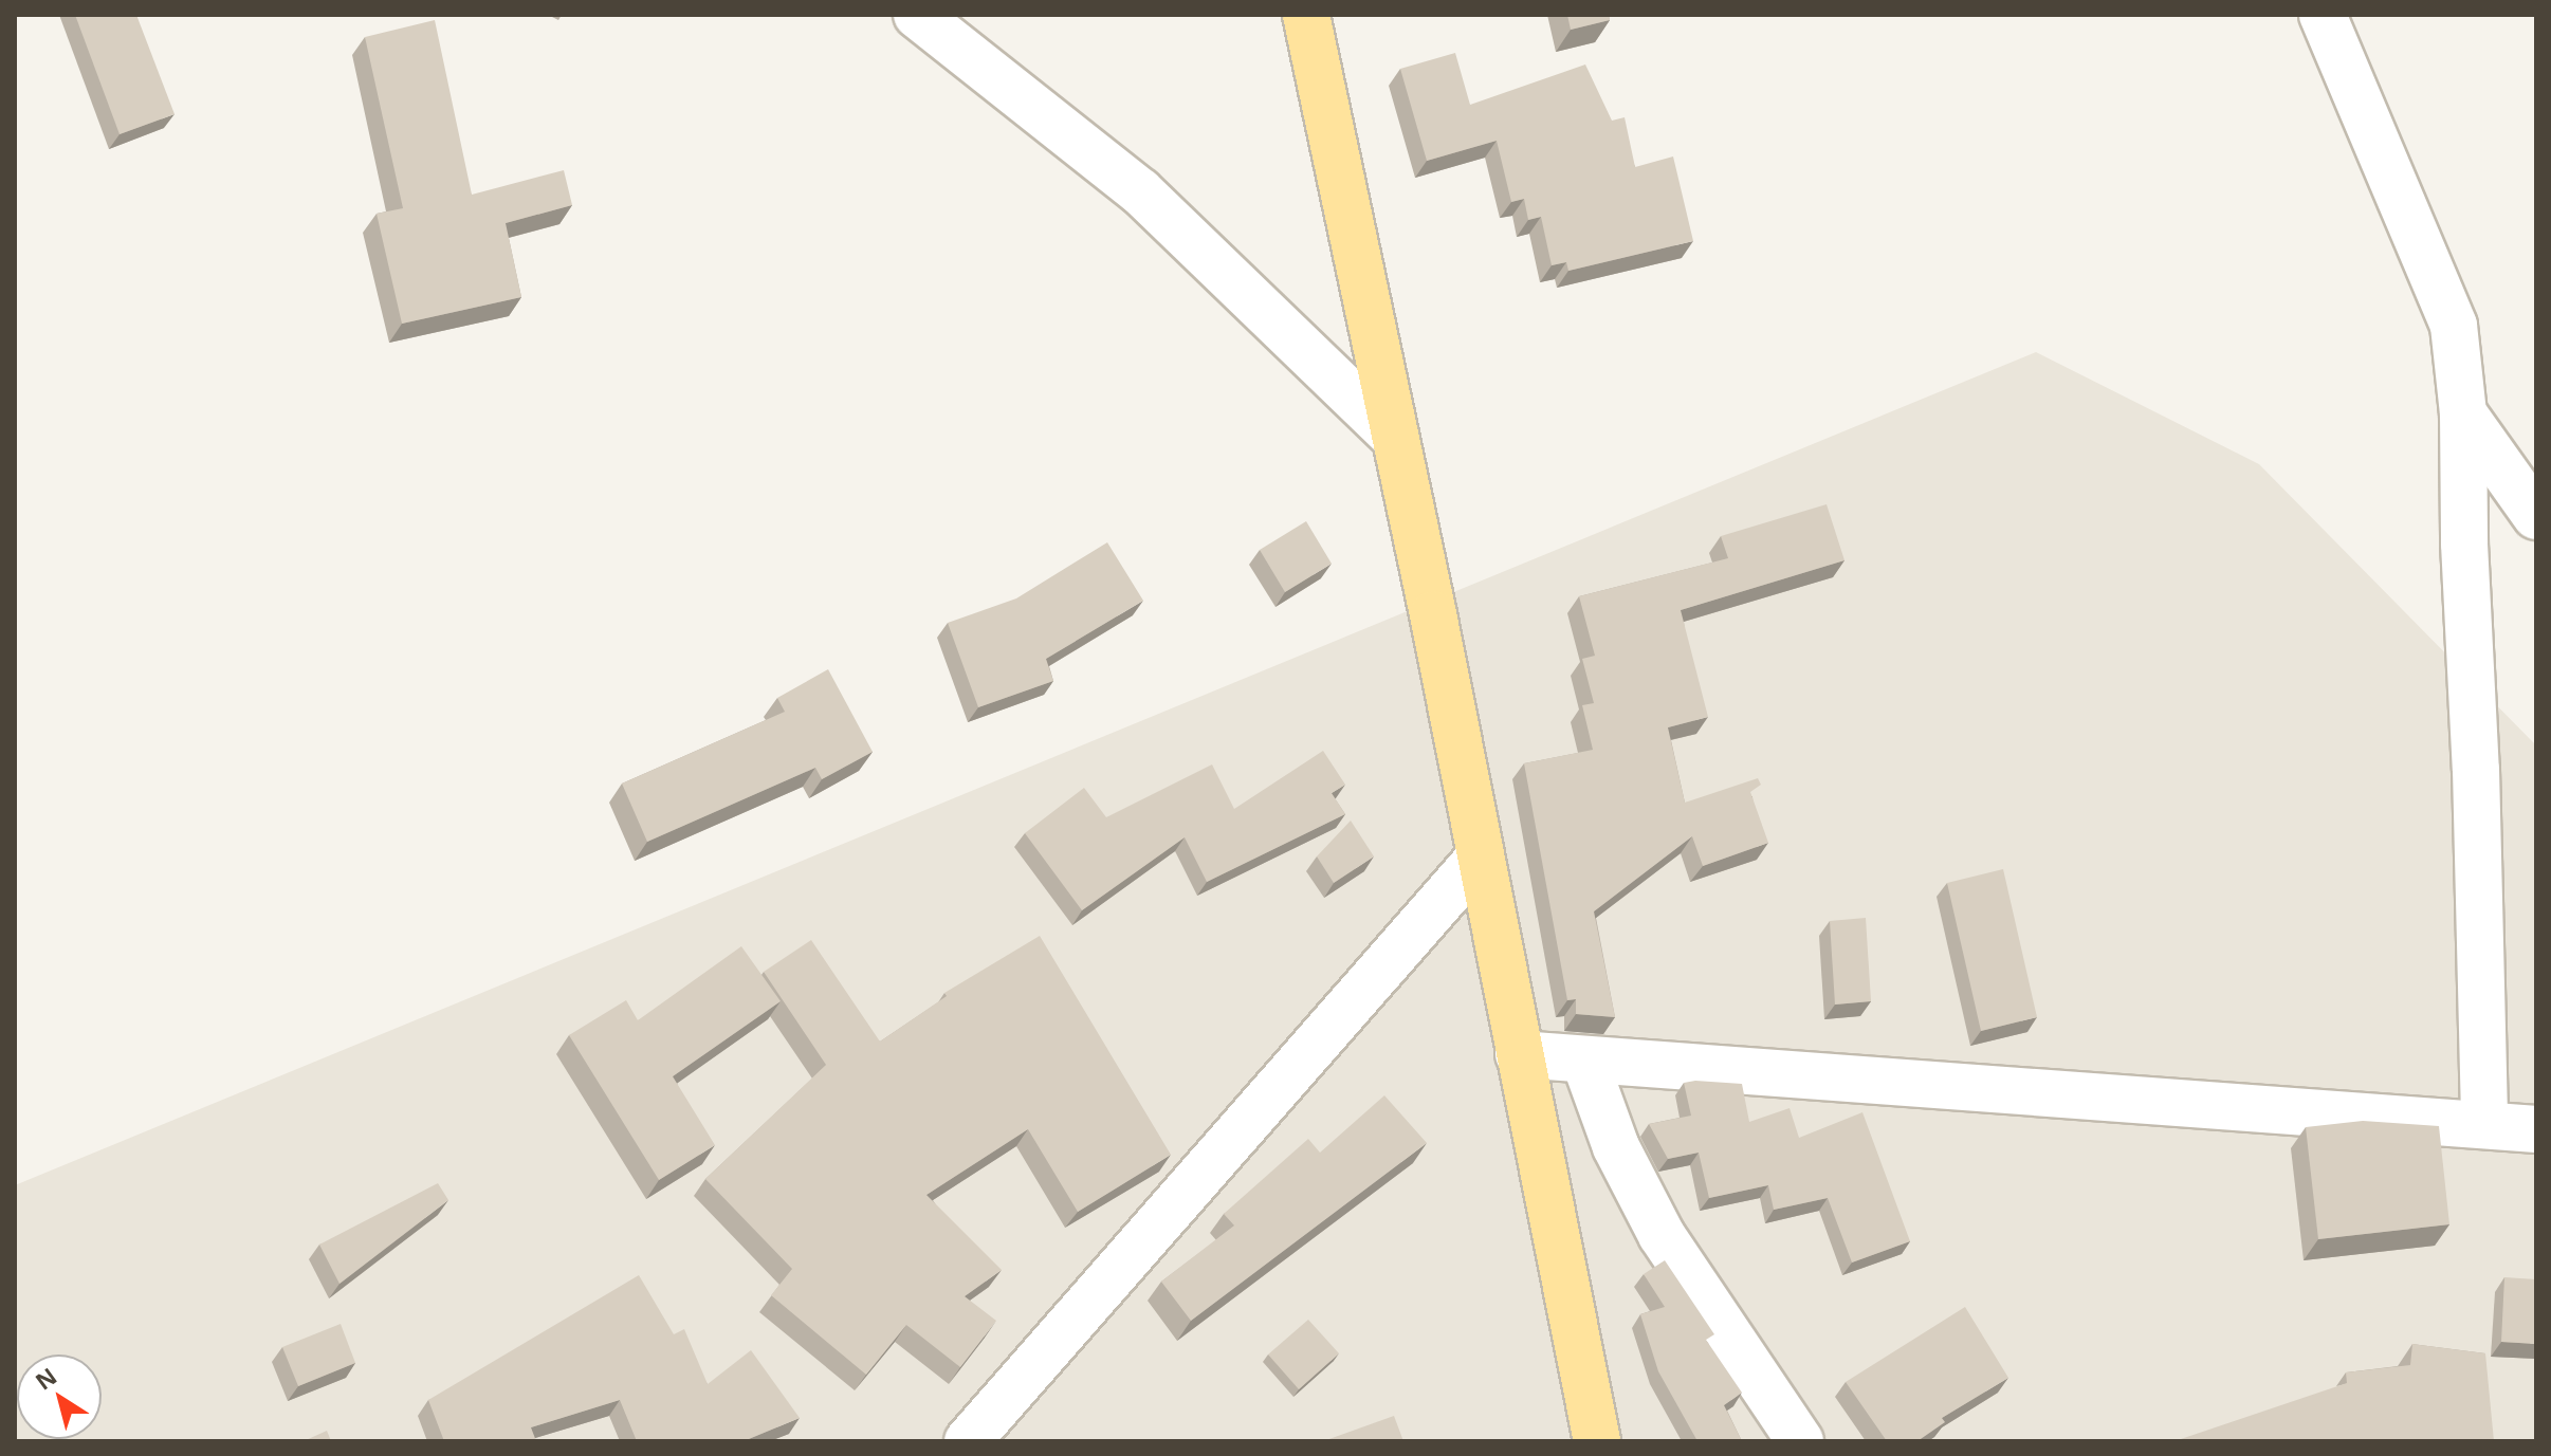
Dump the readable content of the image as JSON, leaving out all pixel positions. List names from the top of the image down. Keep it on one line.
{"north":"top left"}
